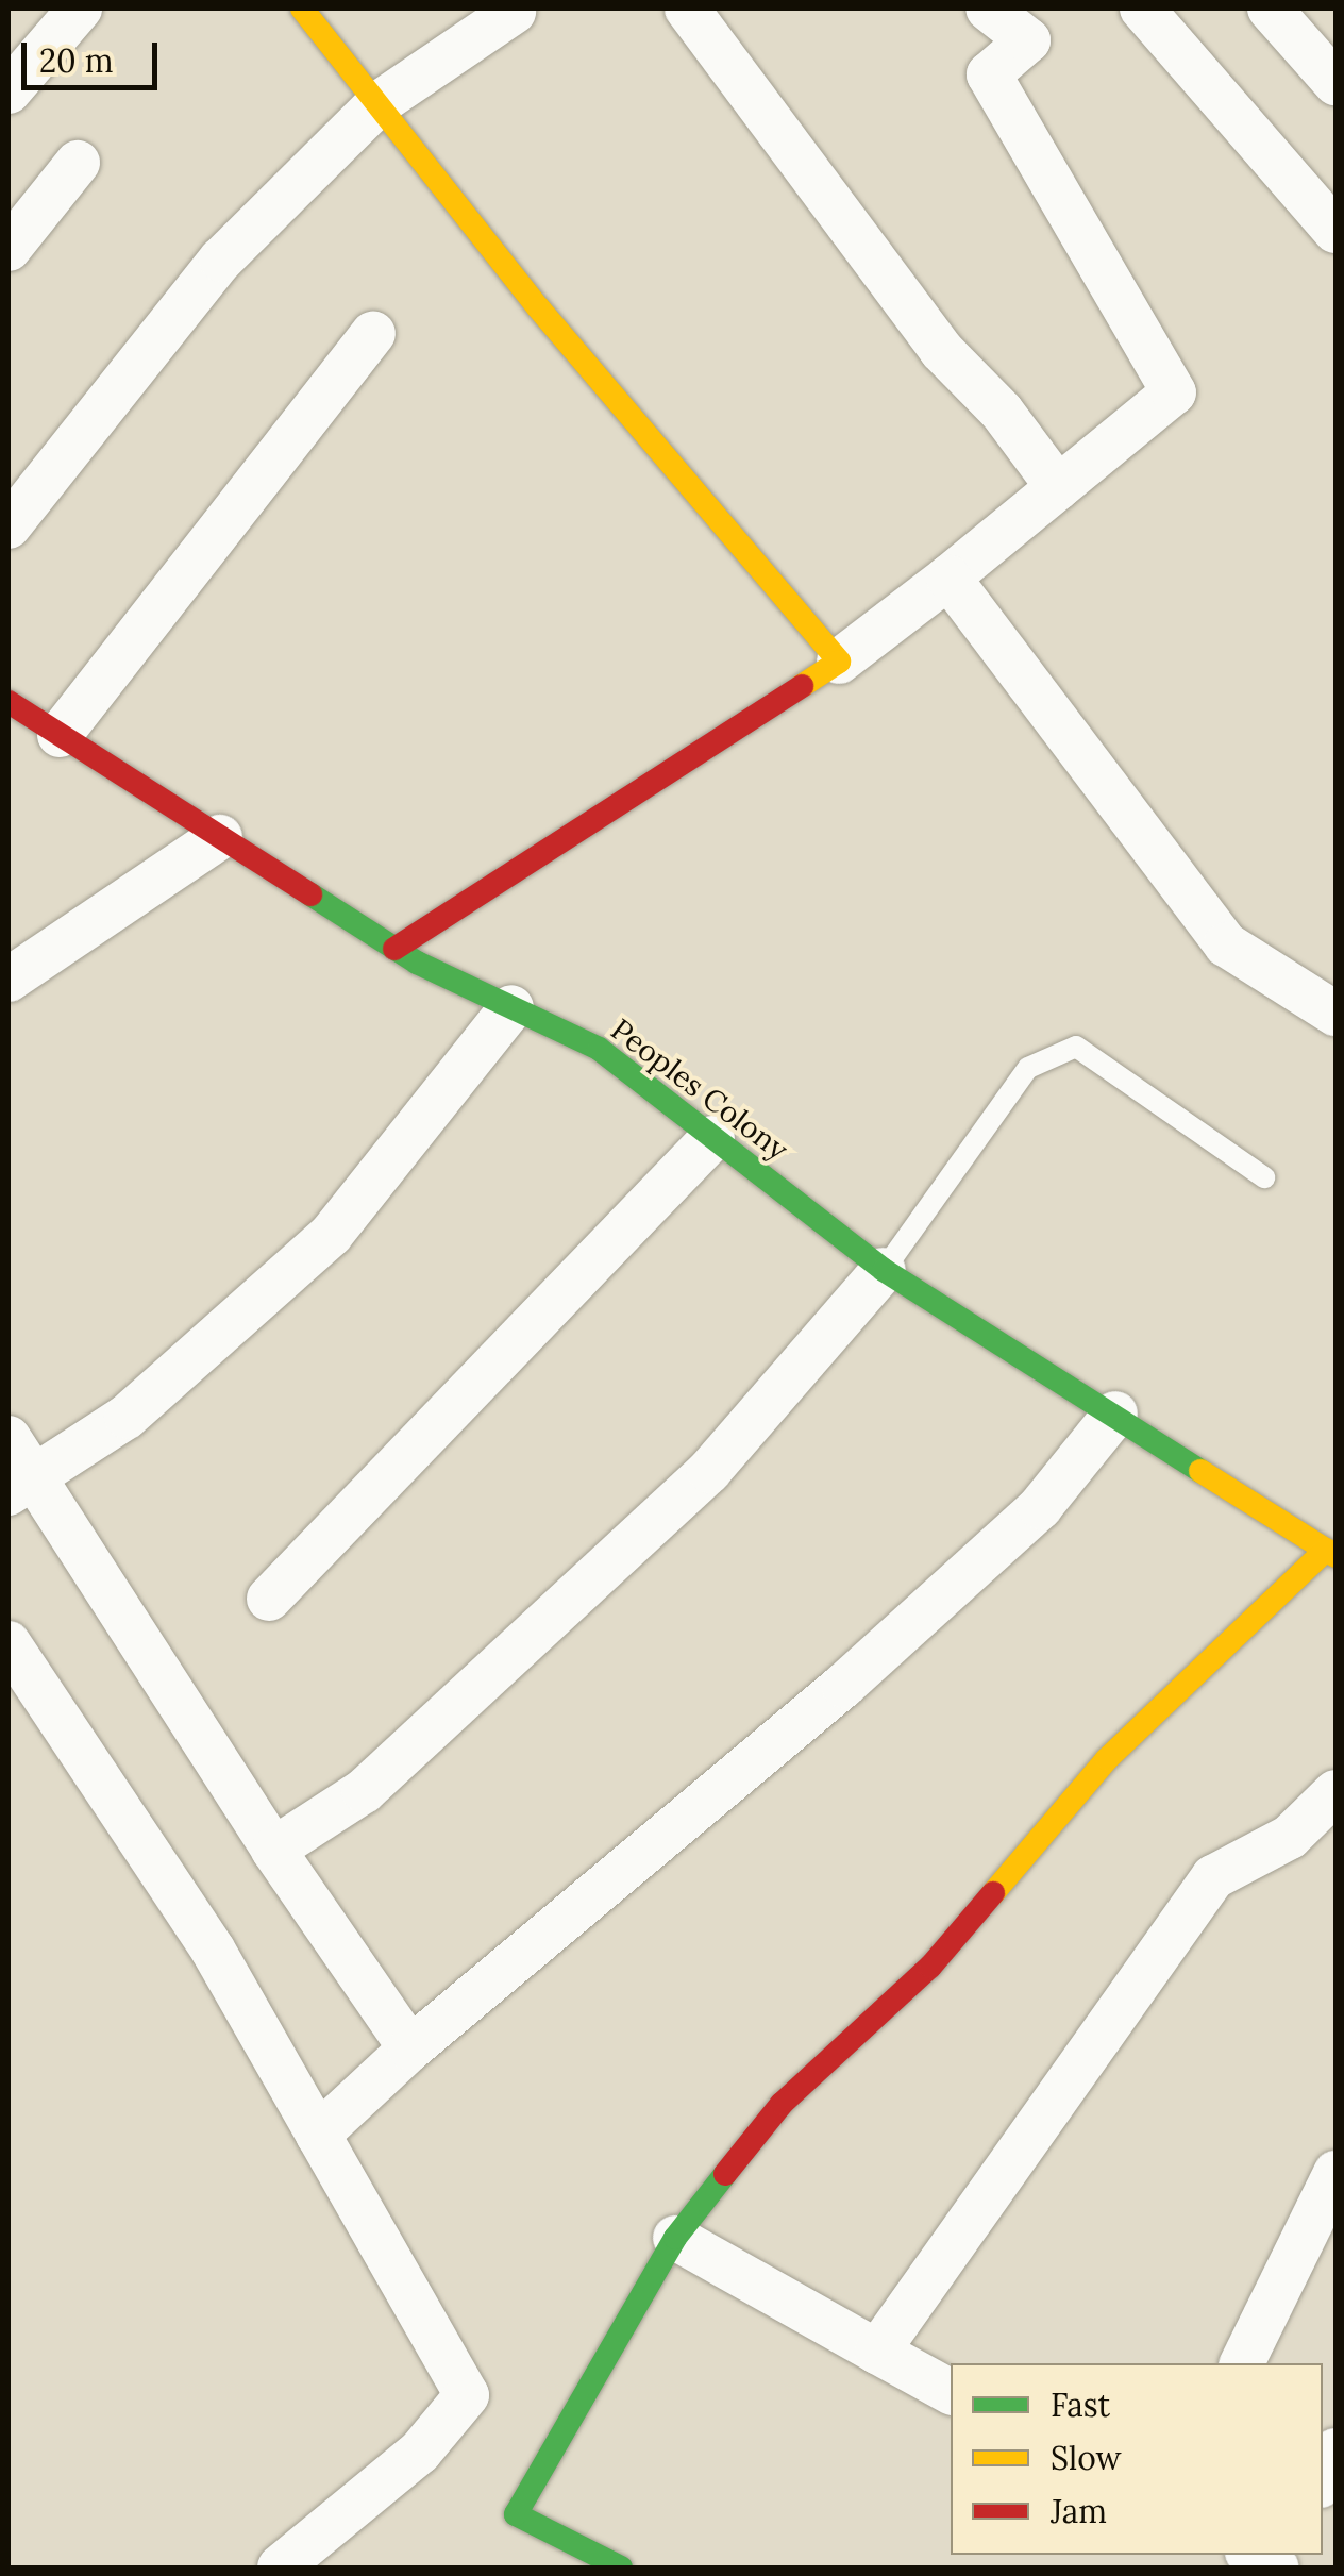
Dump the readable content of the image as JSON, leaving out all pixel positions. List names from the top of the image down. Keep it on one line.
{"streets":{"street":["Peoples Colony"]},"legend":["Fast","Slow","Jam"],"scale_bar":"20 m"}
